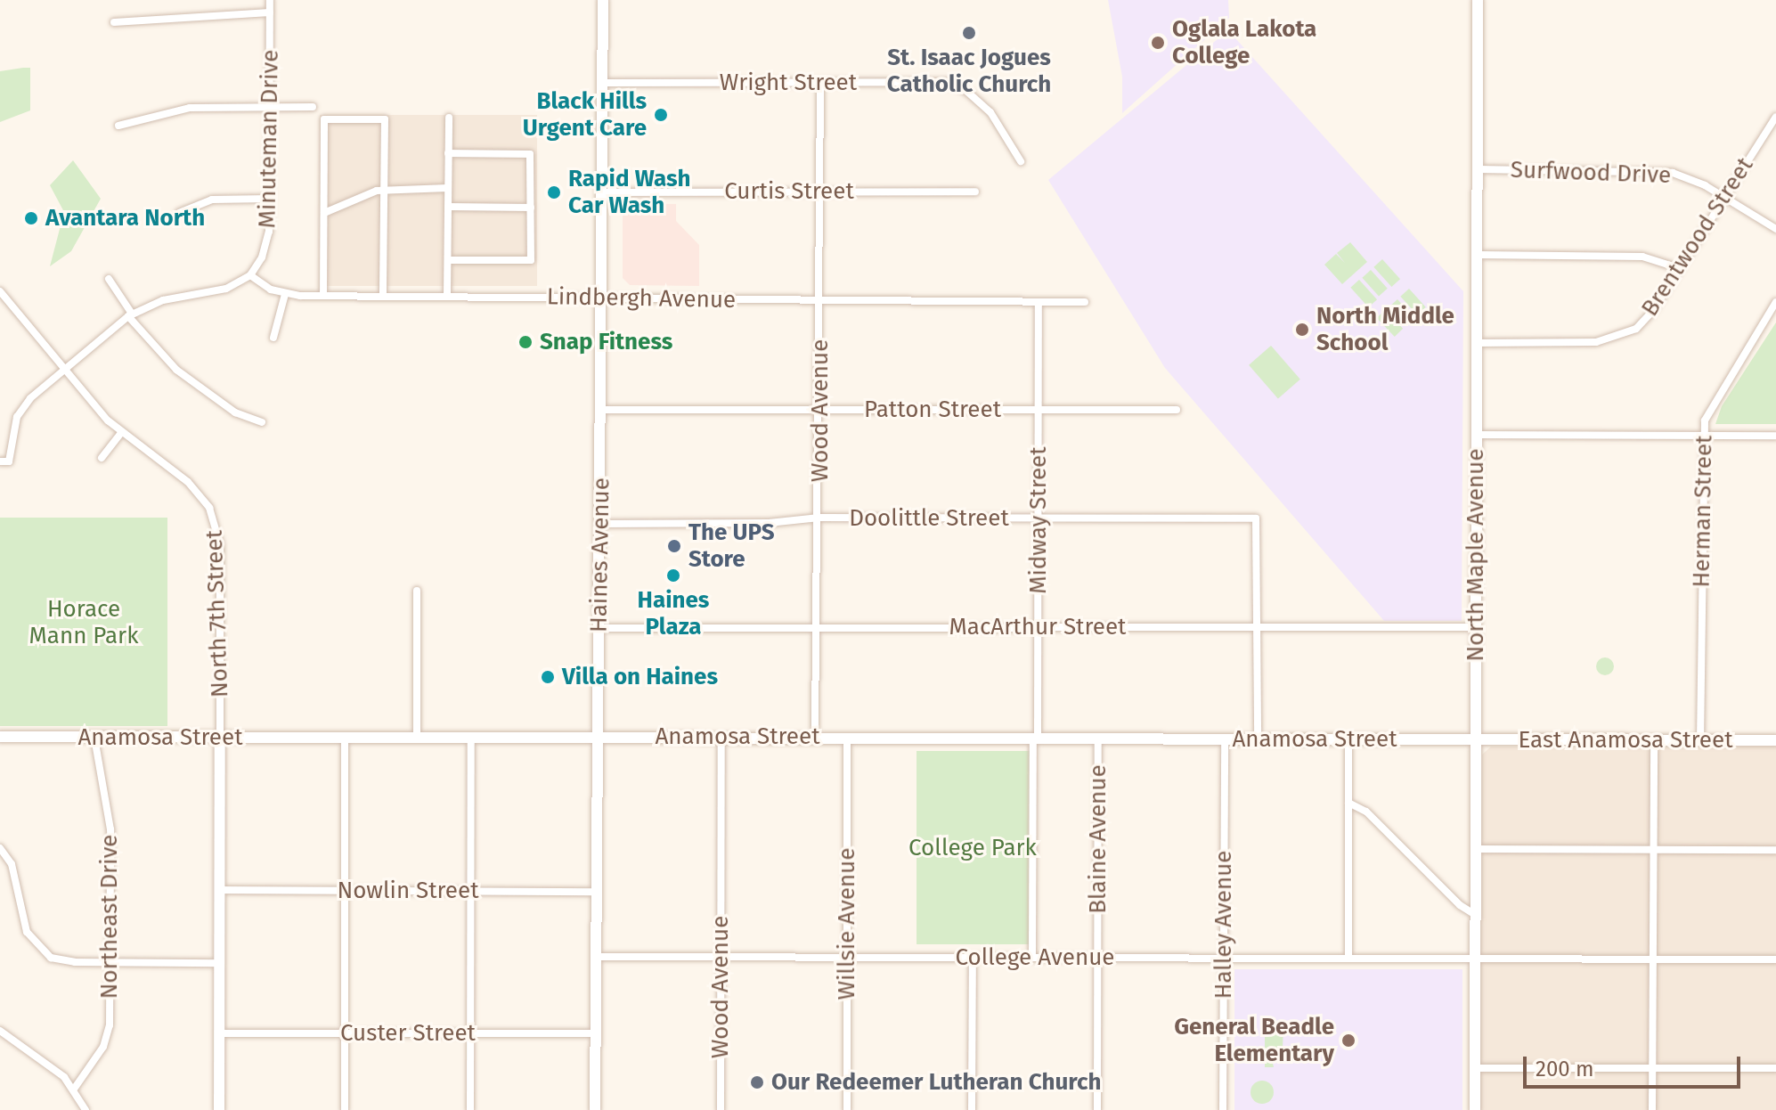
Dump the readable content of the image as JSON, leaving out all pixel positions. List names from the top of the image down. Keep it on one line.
{"streets":{"main road":["Haines Avenue","North Maple Avenue","North 7th Street","Anamosa Street","East Anamosa Street"],"street":["Wright Street","Minuteman Drive","Surfwood Drive","Curtis Street","Brentwood Street","Lindbergh Avenue","Patton Street","Wood Avenue","Herman Street","Doolittle Street","Midway Street","MacArthur Street","Blaine Avenue","Nowlin Street","Northeast Drive","Willsie Avenue","Halley Avenue","College Avenue","Custer Street"]},"crossings":[["Wright Street","Wood Avenue"],["Wright Street","Haines Avenue"],["Minuteman Drive","Lindbergh Avenue"],["Surfwood Drive","Brentwood Street"],["Surfwood Drive","North Maple Avenue"],["Curtis Street","Wood Avenue"],["Curtis Street","Haines Avenue"],["Brentwood Street","North Maple Avenue"],["Lindbergh Avenue","Wood Avenue"],["Lindbergh Avenue","Midway Street"],["Lindbergh Avenue","Haines Avenue"],["Patton Street","Wood Avenue"],["Patton Street","Midway Street"],["Patton Street","Haines Avenue"],["Wood Avenue","Doolittle Street"],["Wood Avenue","MacArthur Street"],["Wood Avenue","Anamosa Street"],["Wood Avenue","College Avenue"],["Herman Street","East Anamosa Street"],["Doolittle Street","Midway Street"],["Doolittle Street","Haines Avenue"],["Doolittle Street","MacArthur Street"],["Midway Street","MacArthur Street"],["Midway Street","Anamosa Street"],["Midway Street","College Avenue"],["Haines Avenue","MacArthur Street"],["Haines Avenue","Anamosa Street"],["Haines Avenue","Nowlin Street"],["Haines Avenue","College Avenue"],["Haines Avenue","Custer Street"],["North Maple Avenue","MacArthur Street"],["North Maple Avenue","Anamosa Street"],["North Maple Avenue","East Anamosa Street"],["North Maple Avenue","College Avenue"],["North 7th Street","Anamosa Street"],["North 7th Street","Nowlin Street"],["North 7th Street","Custer Street"],["Anamosa Street","East Anamosa Street"],["Anamosa Street","Blaine Avenue"],["Anamosa Street","Northeast Drive"],["Anamosa Street","Willsie Avenue"],["Anamosa Street","Halley Avenue"],["Blaine Avenue","College Avenue"],["Willsie Avenue","College Avenue"],["Halley Avenue","College Avenue"]],"parks":["Horace Mann Park","College Park"],"places":["St. Isaac Jogues Catholic Church","Oglala Lakota College","Black Hills Urgent Care","Rapid Wash Car Wash","Avantara North","North Middle School","Snap Fitness","The UPS Store","Haines Plaza","Villa on Haines","General Beadle Elementary","Our Redeemer Lutheran Church"],"scale_bar":"200 m"}
